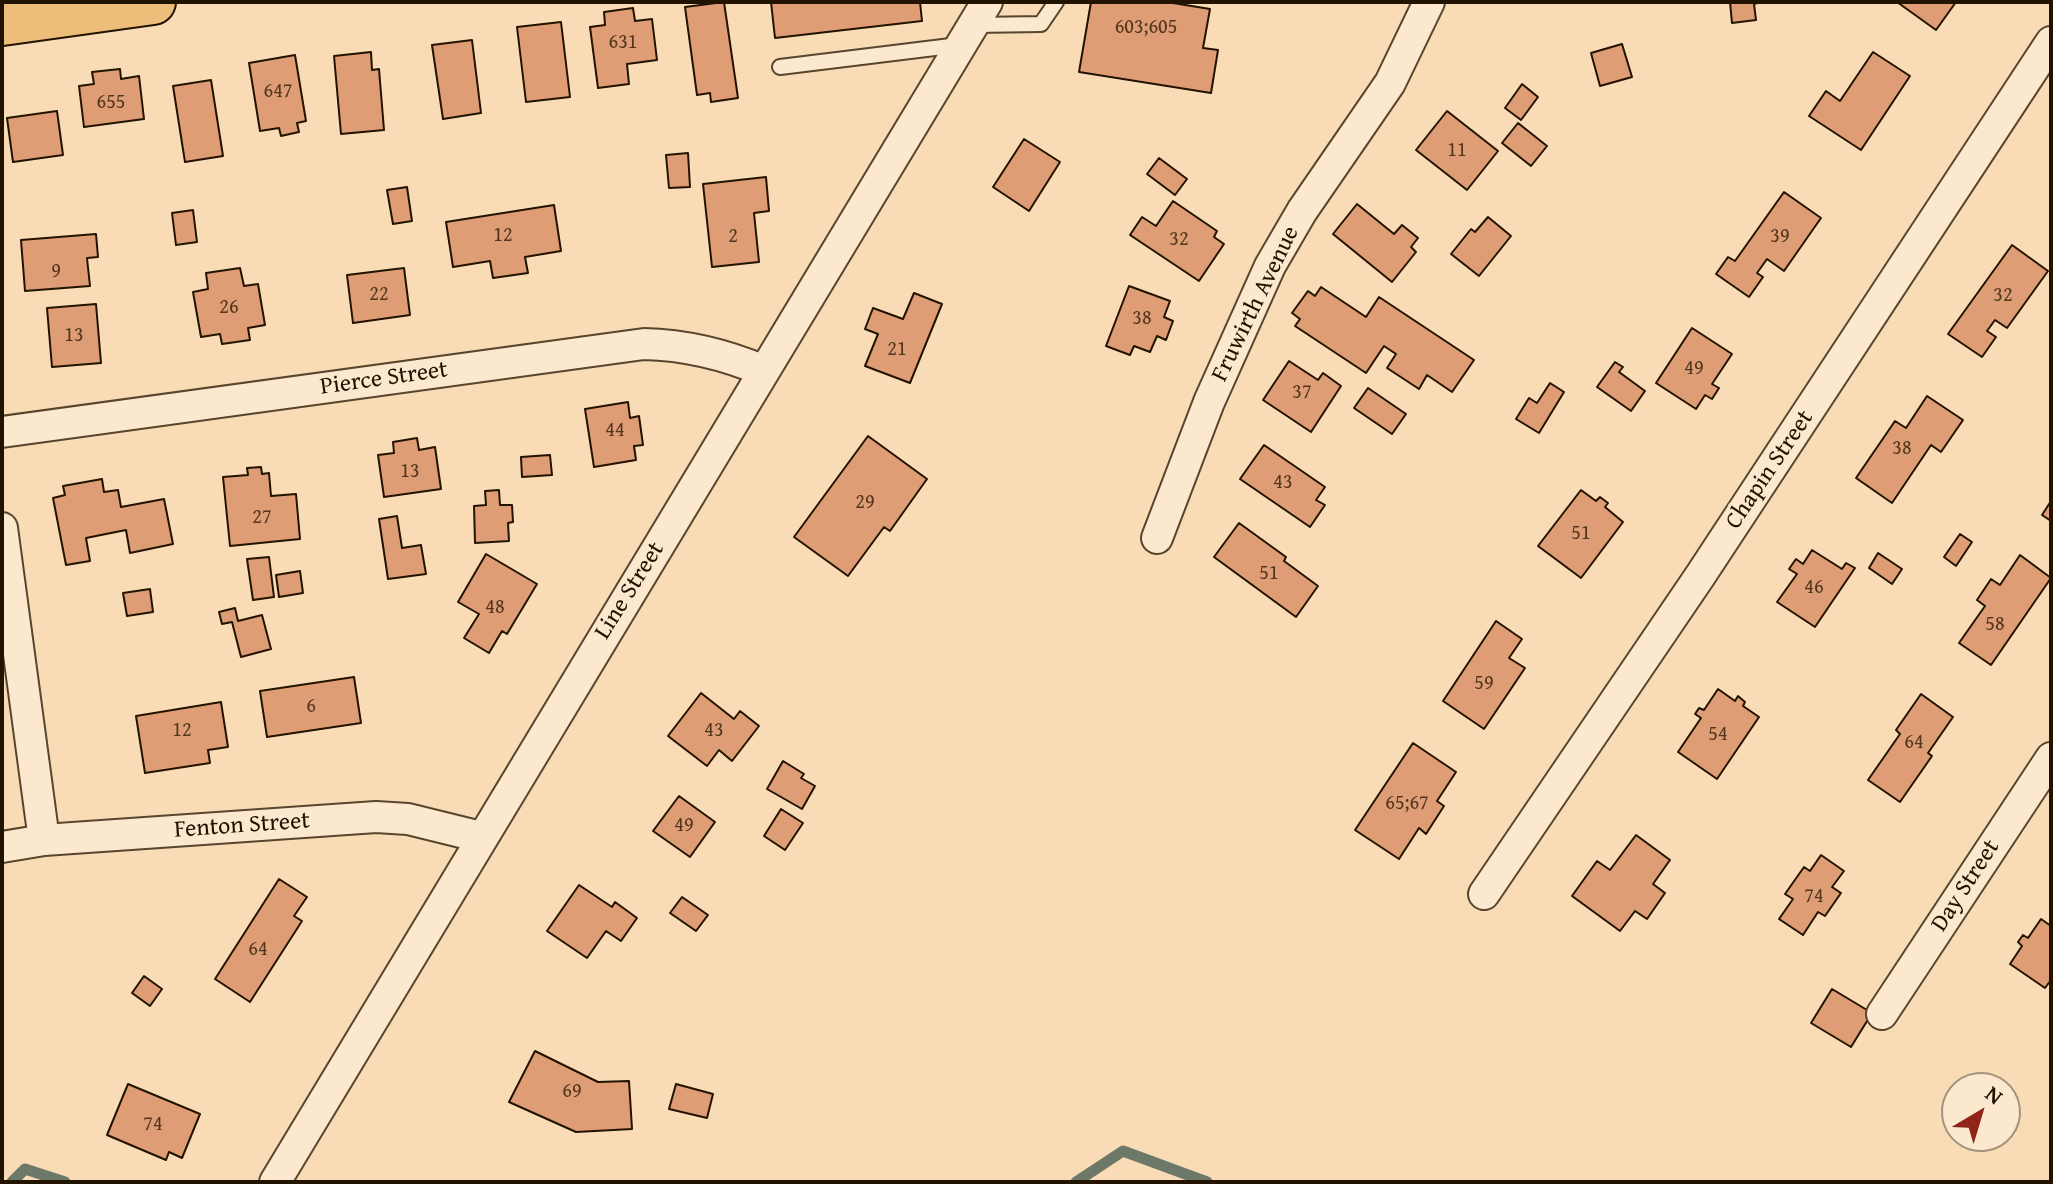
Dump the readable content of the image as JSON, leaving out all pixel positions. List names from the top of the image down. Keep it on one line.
{"streets":{"street":["Fruwirth Avenue","Pierce Street","Chapin Street","Line Street","Fenton Street","Day Street"]},"crossings":[["Pierce Street","Line Street"],["Line Street","Fenton Street"]],"house_numbers":["603;605","631","647","655","11","12","2","39","32","9","22","32","26","38","13","21","49","37","44","38","13","43","29","27","51","51","46","48","58","59","6","12","43","54","64","65;67","49","74","64","69","74"],"north":"top right"}
